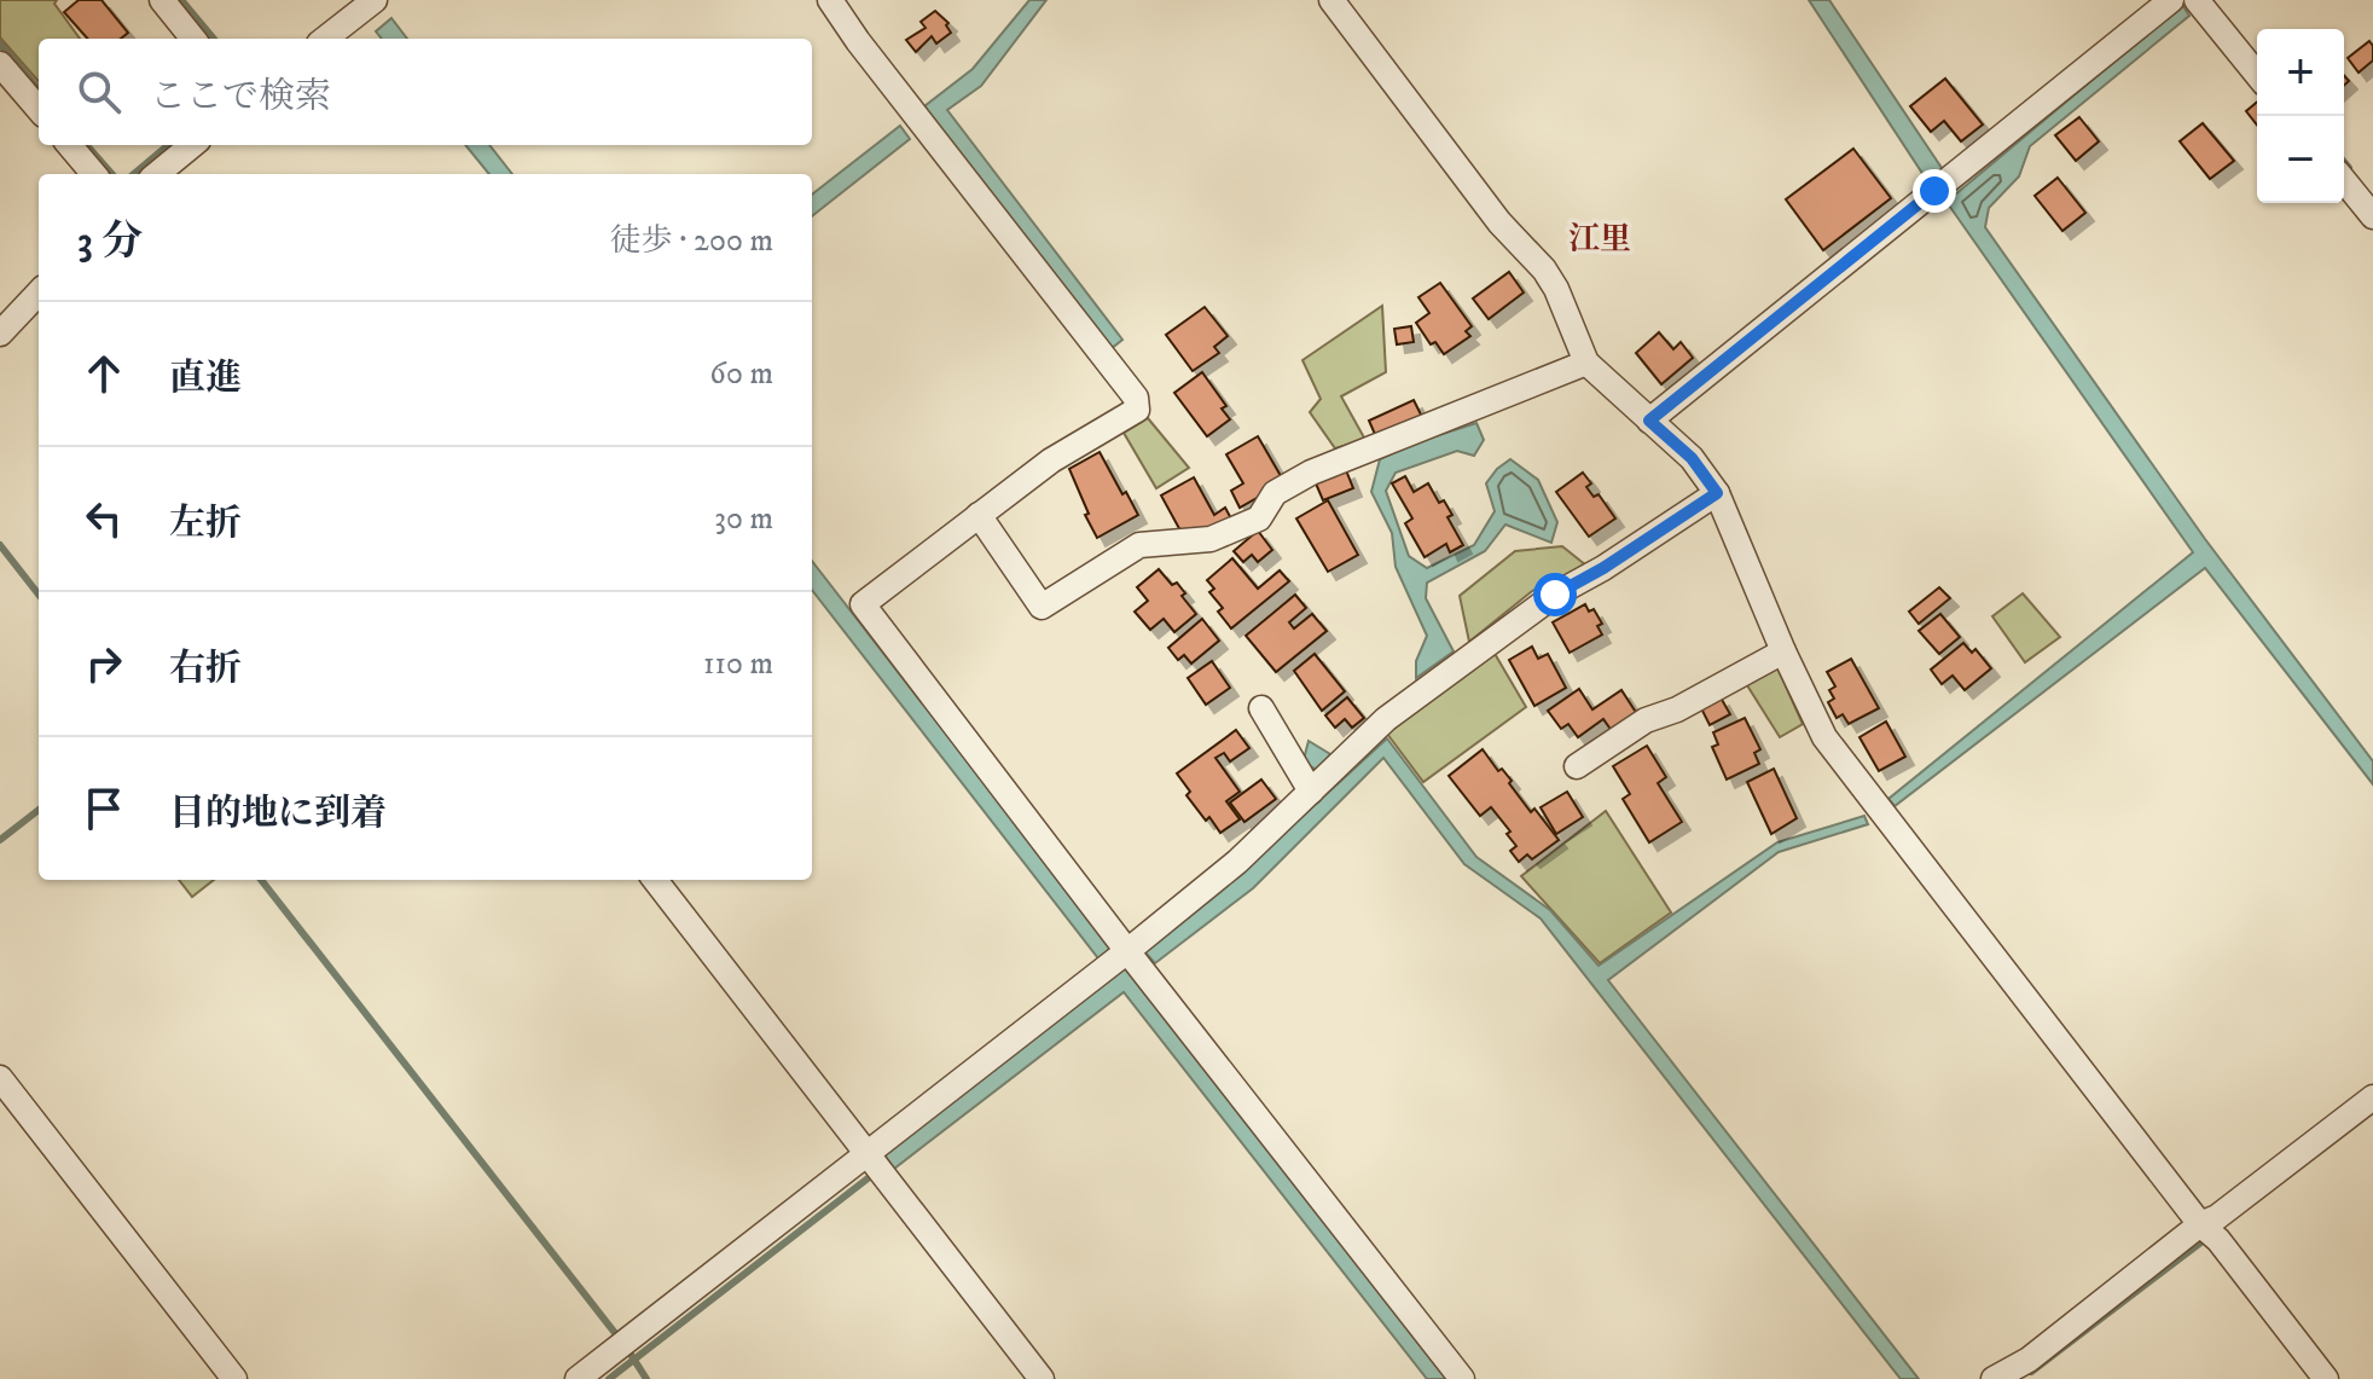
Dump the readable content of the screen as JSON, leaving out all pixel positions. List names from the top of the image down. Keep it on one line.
{"districts":["江里"],"page":{"map_buttons":["+","−"],"search":"ここで検索","heading":["3 分","徒歩 · 200 m"],"list":[["直進","60 m"],["左折","30 m"],["右折","110 m"],"目的地に到着"]}}
